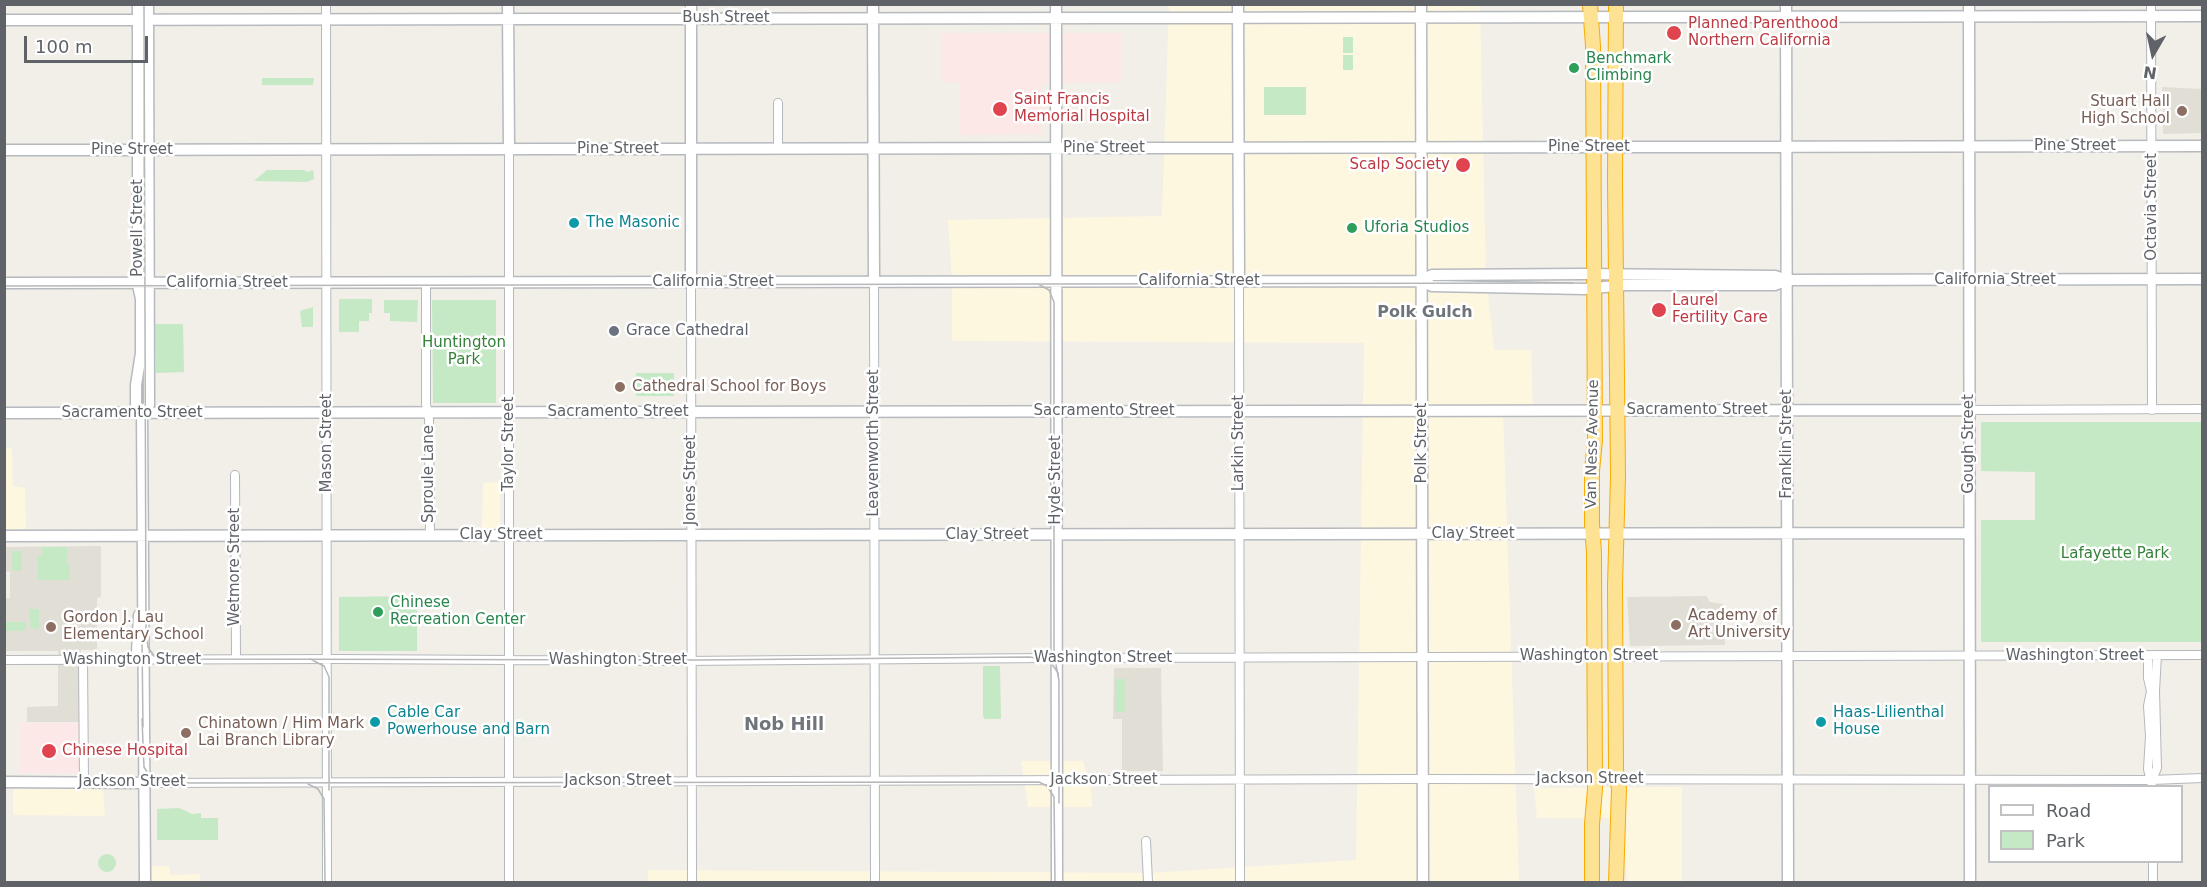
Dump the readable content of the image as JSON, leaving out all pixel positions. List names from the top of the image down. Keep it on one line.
{"streets":{"highway":["Van Ness Avenue"],"street":["Bush Street","Pine Street","Octavia Street","Powell Street","California Street","Sacramento Street","Mason Street","Leavenworth Street","Larkin Street","Polk Street","Taylor Street","Franklin Street","Gough Street","Sproule Lane","Jones Street","Hyde Street","Clay Street","Wetmore Street","Washington Street","Jackson Street"]},"crossings":[["Bush Street","Octavia Street"],["Bush Street","Powell Street"],["Bush Street","Mason Street"],["Bush Street","Leavenworth Street"],["Bush Street","Larkin Street"],["Bush Street","Polk Street"],["Bush Street","Taylor Street"],["Bush Street","Van Ness Avenue"],["Bush Street","Franklin Street"],["Bush Street","Gough Street"],["Bush Street","Jones Street"],["Bush Street","Hyde Street"],["Pine Street","Octavia Street"],["Pine Street","Powell Street"],["Pine Street","Mason Street"],["Pine Street","Leavenworth Street"],["Pine Street","Larkin Street"],["Pine Street","Polk Street"],["Pine Street","Taylor Street"],["Pine Street","Van Ness Avenue"],["Pine Street","Franklin Street"],["Pine Street","Gough Street"],["Pine Street","Jones Street"],["Pine Street","Hyde Street"],["Octavia Street","California Street"],["Octavia Street","Sacramento Street"],["Powell Street","California Street"],["Powell Street","Sacramento Street"],["Powell Street","Clay Street"],["Powell Street","Washington Street"],["Powell Street","Jackson Street"],["California Street","Mason Street"],["California Street","Leavenworth Street"],["California Street","Larkin Street"],["California Street","Polk Street"],["California Street","Taylor Street"],["California Street","Van Ness Avenue"],["California Street","Franklin Street"],["California Street","Gough Street"],["California Street","Sproule Lane"],["California Street","Jones Street"],["California Street","Hyde Street"],["Sacramento Street","Mason Street"],["Sacramento Street","Leavenworth Street"],["Sacramento Street","Larkin Street"],["Sacramento Street","Polk Street"],["Sacramento Street","Taylor Street"],["Sacramento Street","Van Ness Avenue"],["Sacramento Street","Franklin Street"],["Sacramento Street","Gough Street"],["Sacramento Street","Sproule Lane"],["Sacramento Street","Jones Street"],["Sacramento Street","Hyde Street"],["Mason Street","Clay Street"],["Mason Street","Washington Street"],["Mason Street","Jackson Street"],["Leavenworth Street","Clay Street"],["Leavenworth Street","Washington Street"],["Leavenworth Street","Jackson Street"],["Larkin Street","Clay Street"],["Larkin Street","Washington Street"],["Larkin Street","Jackson Street"],["Polk Street","Clay Street"],["Polk Street","Washington Street"],["Polk Street","Jackson Street"],["Taylor Street","Clay Street"],["Taylor Street","Washington Street"],["Taylor Street","Jackson Street"],["Van Ness Avenue","Clay Street"],["Van Ness Avenue","Washington Street"],["Van Ness Avenue","Jackson Street"],["Franklin Street","Clay Street"],["Franklin Street","Washington Street"],["Franklin Street","Jackson Street"],["Gough Street","Clay Street"],["Gough Street","Washington Street"],["Gough Street","Jackson Street"],["Sproule Lane","Clay Street"],["Jones Street","Clay Street"],["Jones Street","Washington Street"],["Jones Street","Jackson Street"],["Hyde Street","Clay Street"],["Hyde Street","Washington Street"],["Hyde Street","Jackson Street"],["Clay Street","Wetmore Street"],["Wetmore Street","Washington Street"]],"districts":["Polk Gulch","Nob Hill"],"parks":["Huntington Park","Lafayette Park"],"places":["Planned Parenthood Northern California","Benchmark Climbing","Saint Francis Memorial Hospital","Stuart Hall High School","Scalp Society","The Masonic","Uforia Studios","Laurel Fertility Care","Grace Cathedral","Cathedral School for Boys","Chinese Recreation Center","Academy of Art University","Gordon J. Lau Elementary School","Cable Car Powerhouse and Barn","Haas-Lilienthal House","Chinatown / Him Mark Lai Branch Library","Chinese Hospital"],"legend":["Road","Park"],"scale_bar":"100 m","north":"bottom"}
